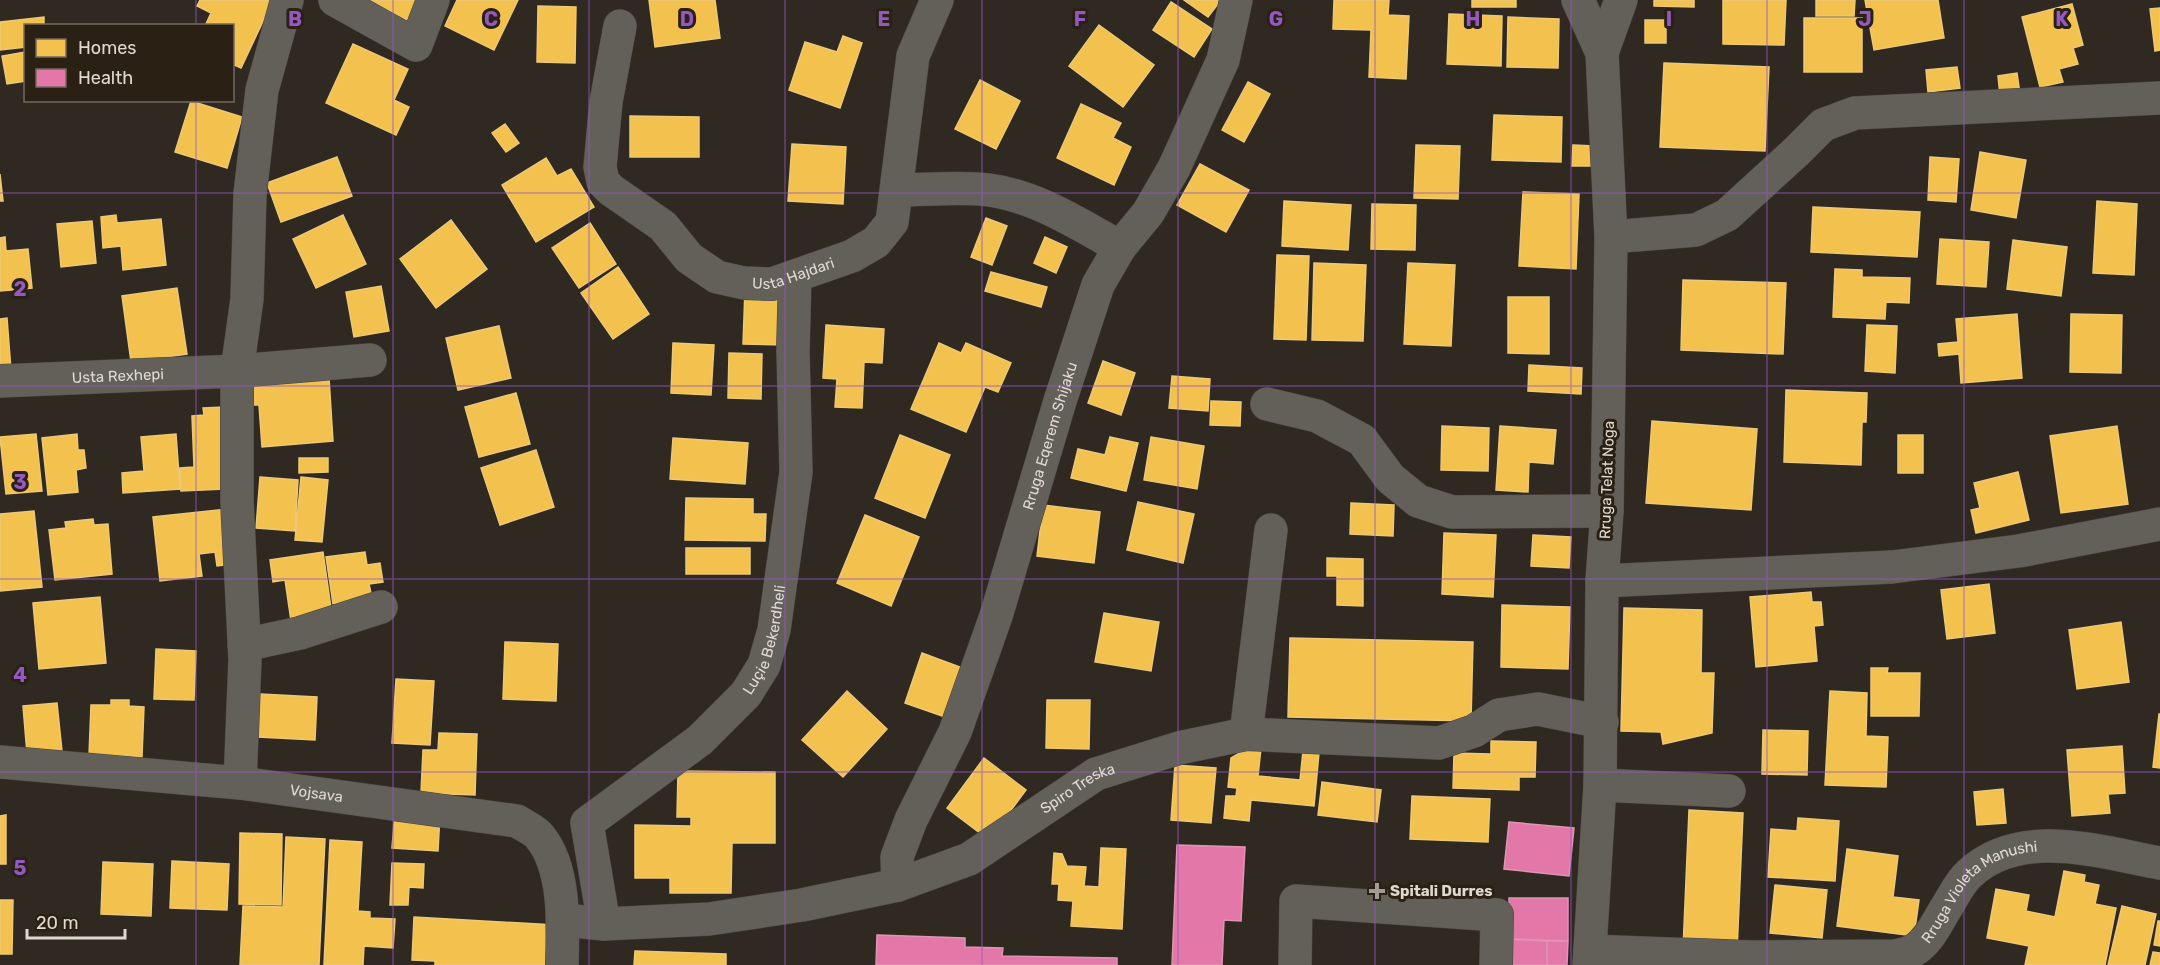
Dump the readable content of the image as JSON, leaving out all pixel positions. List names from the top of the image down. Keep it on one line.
{"streets":{"street":["Usta Hajdari","Usta Rexhepi","Rruga Eqerem Shijaku","Rruga Telat Noga","Luçie Bekerdheli","Spiro Treska","Vojsava","Rruga Violeta Manushi"]},"crossings":[["Usta Hajdari","Luçie Bekerdheli"],["Rruga Eqerem Shijaku","Spiro Treska"],["Rruga Telat Noga","Spiro Treska"],["Rruga Telat Noga","Rruga Violeta Manushi"],["Luçie Bekerdheli","Spiro Treska"],["Spiro Treska","Vojsava"]],"places":{"health":["Spitali Durres"]},"legend":["Homes","Health"],"scale_bar":"20 m","grid":{"columns":["B","C","D","E","F","G","H","I","J","K"],"rows":["2","3","4","5"]}}
